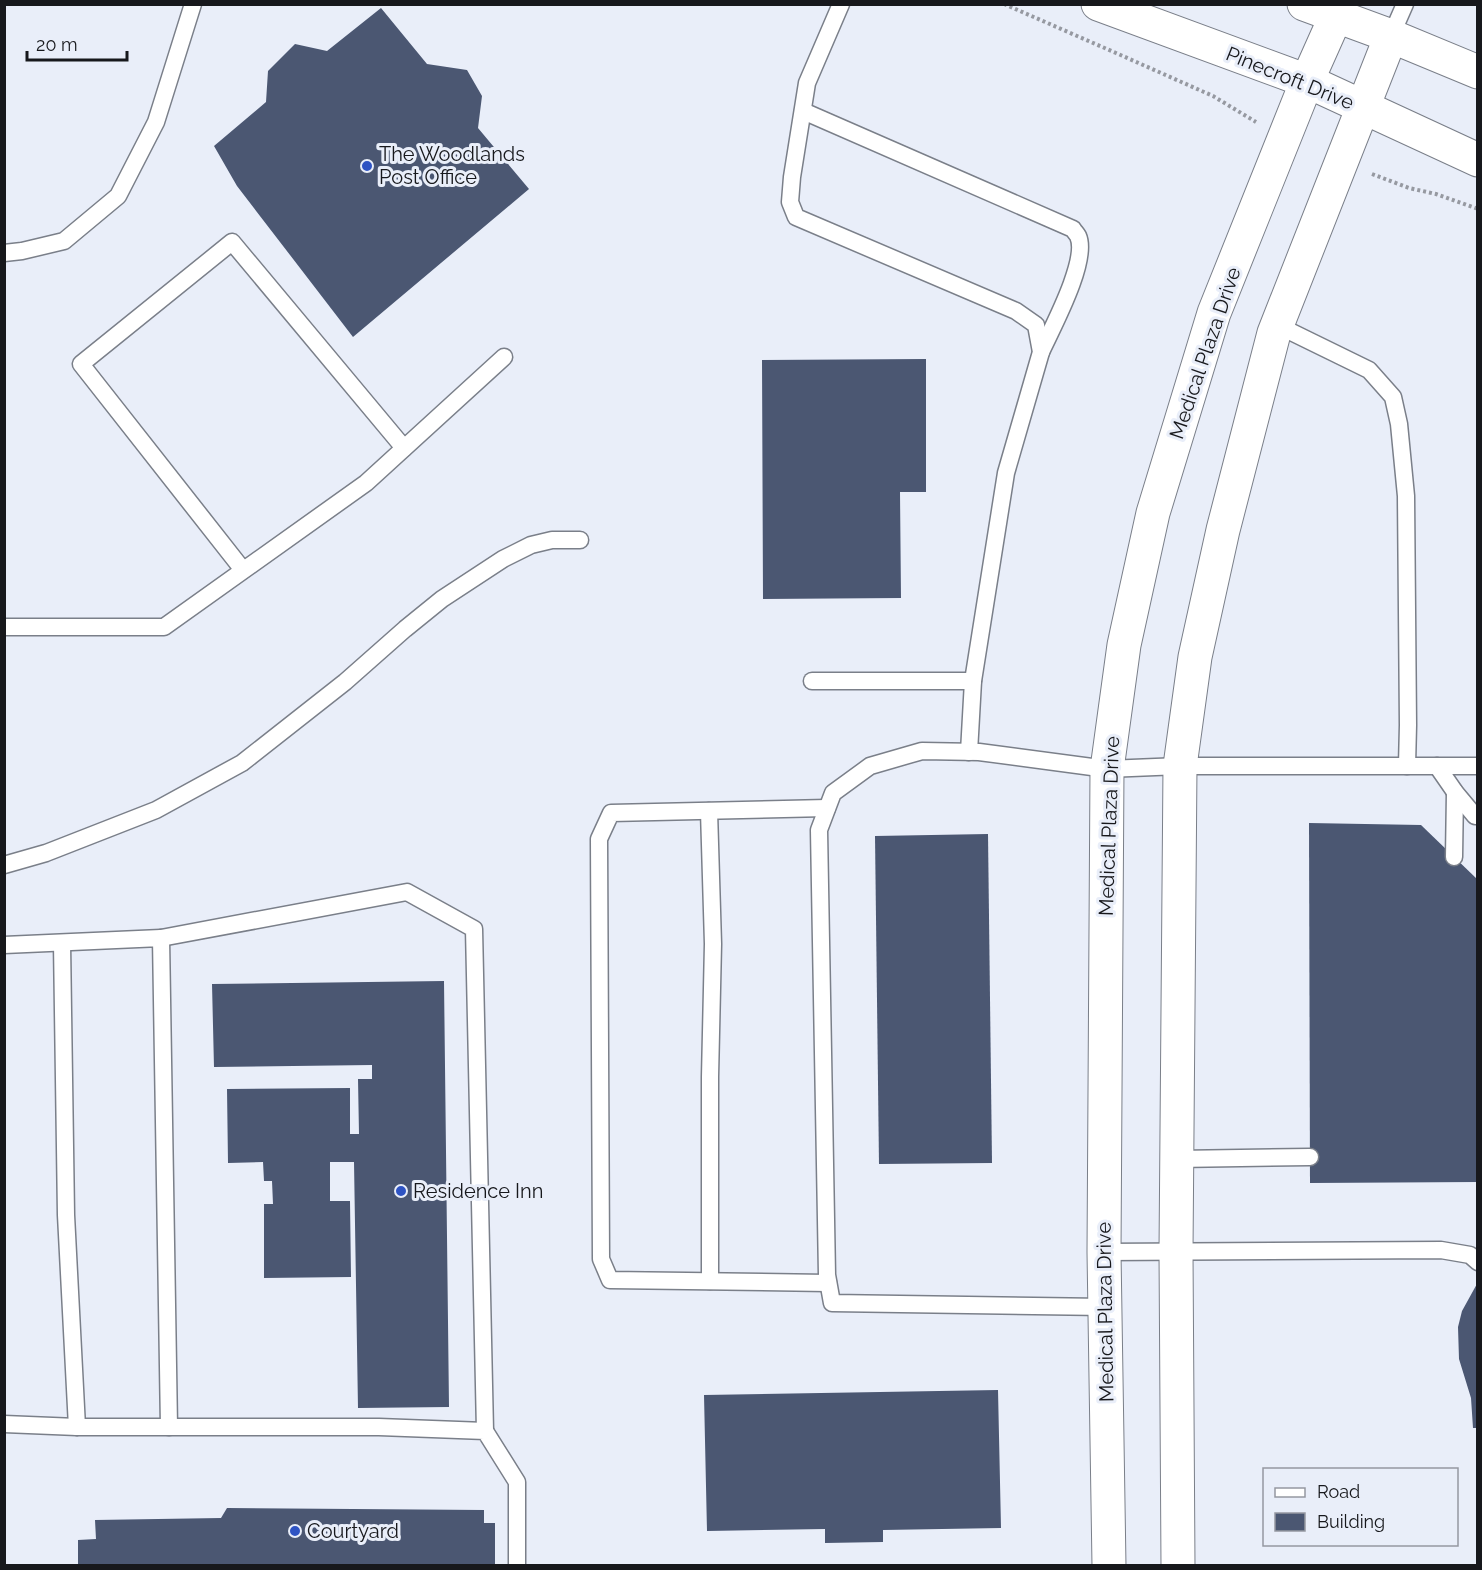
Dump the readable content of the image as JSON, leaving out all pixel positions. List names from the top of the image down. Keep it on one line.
{"streets":{"street":["Pinecroft Drive","Medical Plaza Drive"]},"crossings":[["Pinecroft Drive","Medical Plaza Drive"]],"places":["The Woodlands Post Office","Residence Inn","Courtyard"],"legend":["Road","Building"],"scale_bar":"20 m"}
